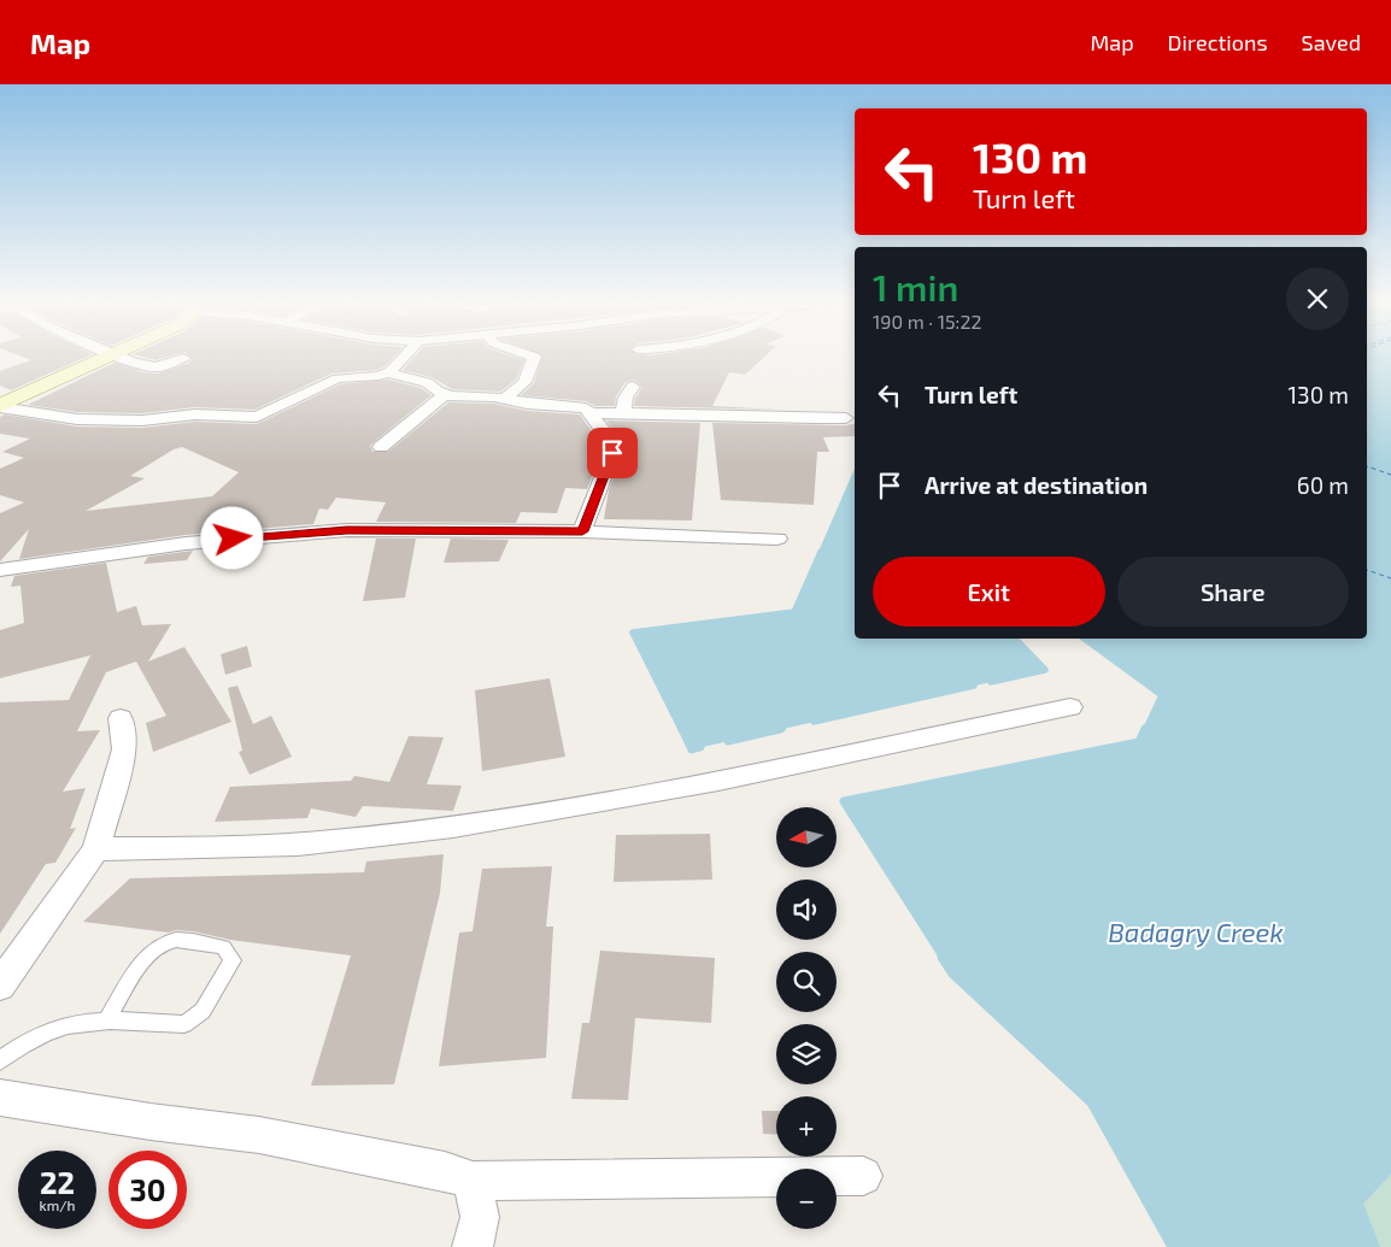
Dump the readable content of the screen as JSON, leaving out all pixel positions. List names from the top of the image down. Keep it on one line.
{"water":["Badagry Creek"],"north":"left","page":{"header":"Map","nav":["Map","Directions","Saved"],"turn":["130 m","Turn left"],"heading":["1 min","190 m · 15:22"],"list":[{"name":"Turn left","value":"130 m"},{"name":"Arrive at destination","value":"60 m"}],"buttons":["Exit","Share"],"map_buttons":["+","−"],"speed":"22 km/h","limit":"30"}}
